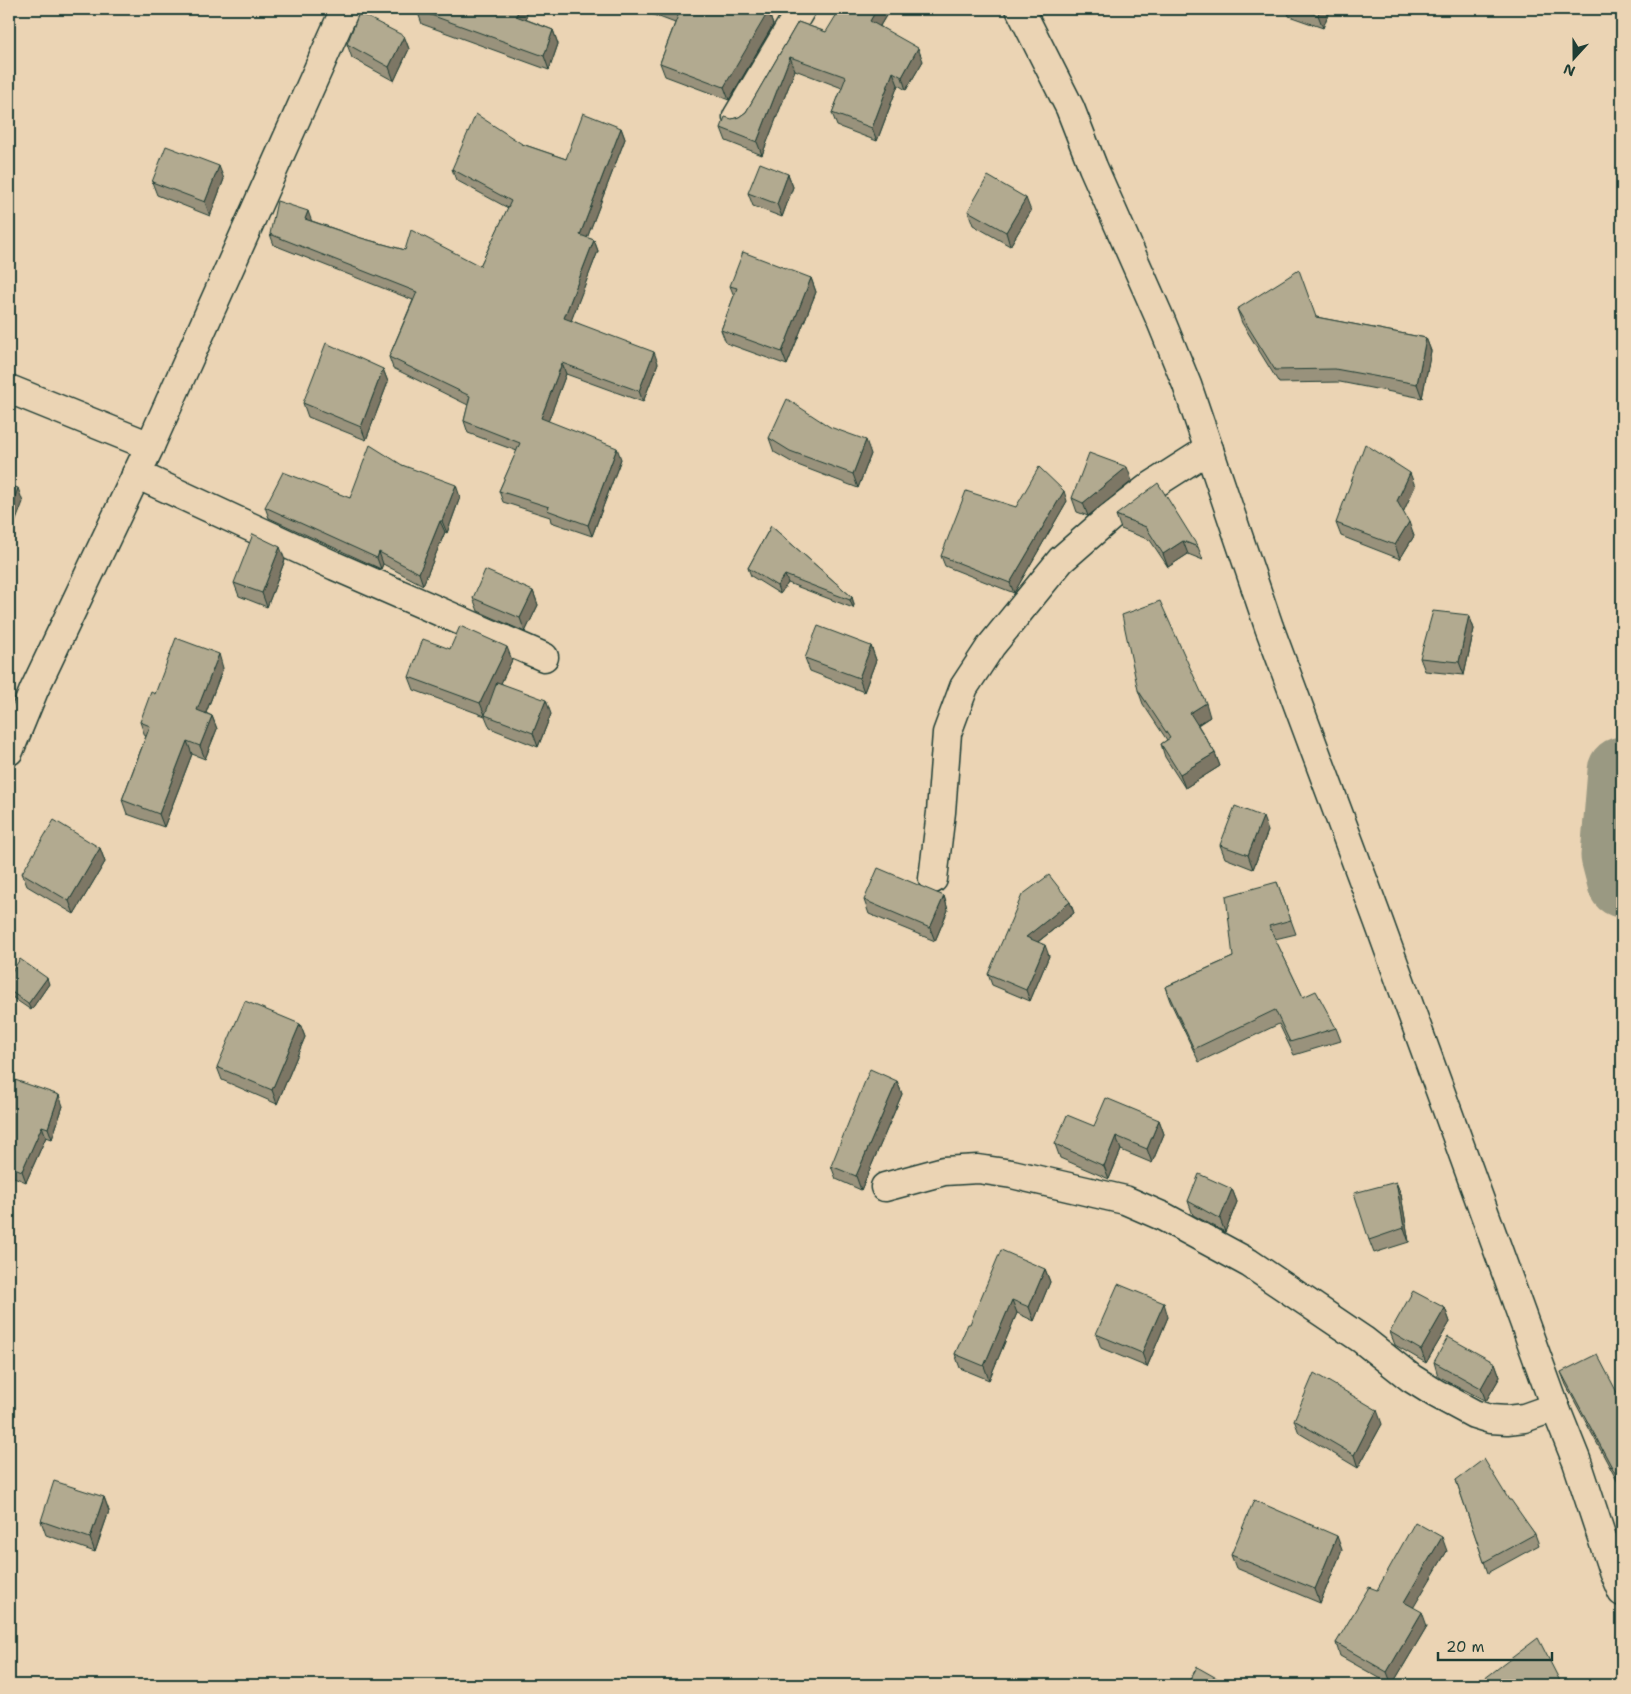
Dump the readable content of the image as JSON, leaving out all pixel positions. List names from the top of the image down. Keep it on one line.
{"scale_bar":"20 m","north":"bottom"}
